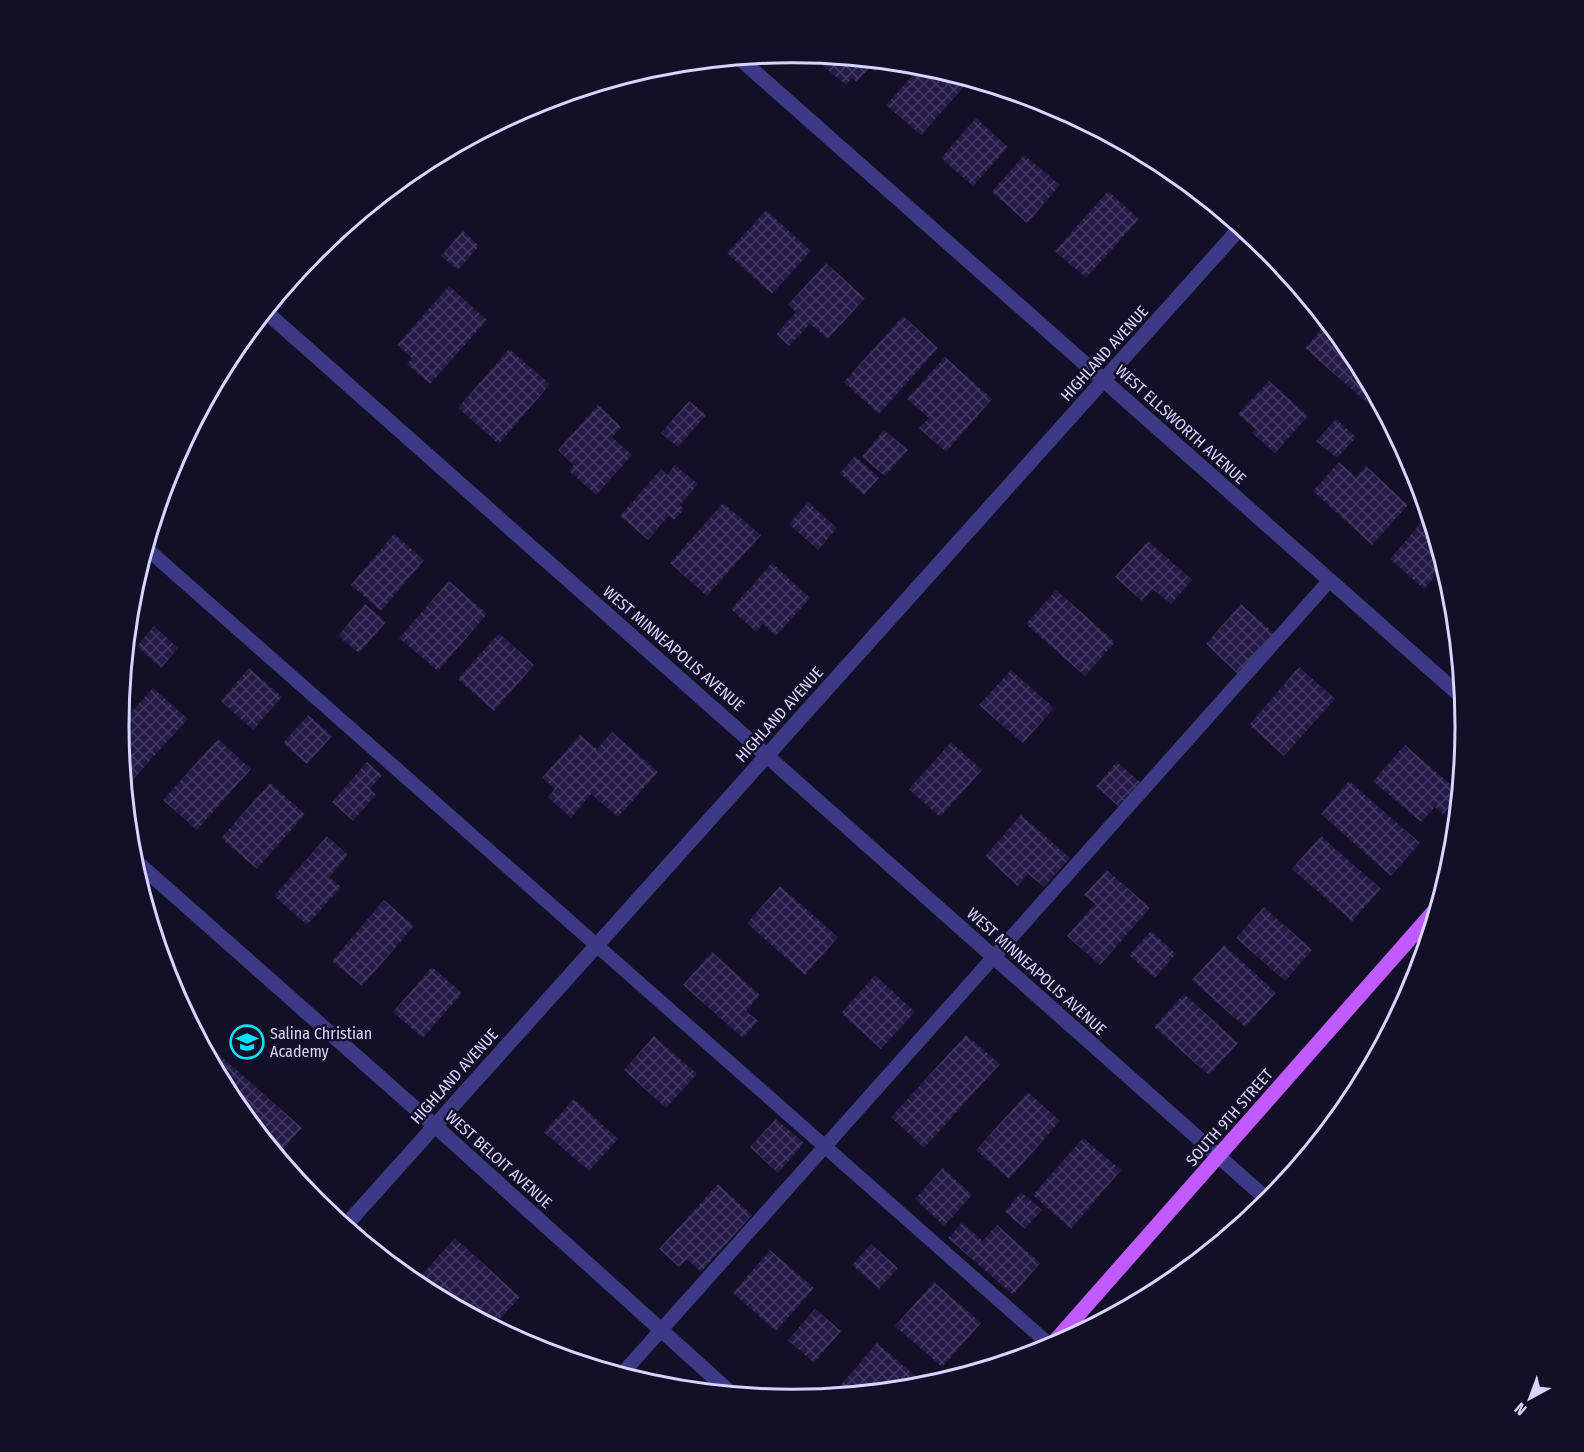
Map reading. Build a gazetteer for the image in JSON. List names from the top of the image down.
{
  "streets": {
    "main road": ["SOUTH 9TH STREET"],
    "street": [
      "HIGHLAND AVENUE",
      "WEST ELLSWORTH AVENUE",
      "WEST MINNEAPOLIS AVENUE",
      "WEST BELOIT AVENUE"
    ]
  },
  "crossings": [
    ["HIGHLAND AVENUE", "WEST ELLSWORTH AVENUE"],
    ["HIGHLAND AVENUE", "WEST MINNEAPOLIS AVENUE"],
    ["HIGHLAND AVENUE", "WEST BELOIT AVENUE"],
    ["WEST MINNEAPOLIS AVENUE", "SOUTH 9TH STREET"]
  ],
  "places": {
    "school or university": ["Salina Christian Academy"]
  },
  "north": "bottom left"
}
